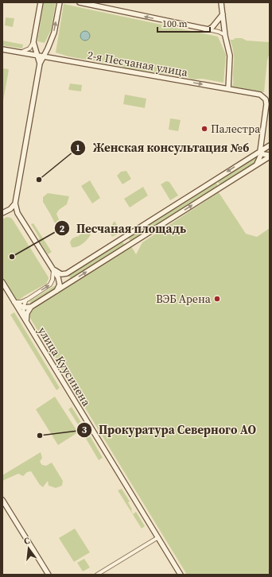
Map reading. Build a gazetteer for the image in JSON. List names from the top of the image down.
{
  "streets": {
    "street": ["2-я Песчаная улица", "улица Куусинена"]
  },
  "one_way": ["2-я Песчаная улица"],
  "places": [
    "Палестра",
    "Женская консультация №6",
    "Песчаная площадь",
    "ВЭБ Арена",
    "Прокуратура Северного АО"
  ],
  "scale_bar": "100 m",
  "north": "top"
}
